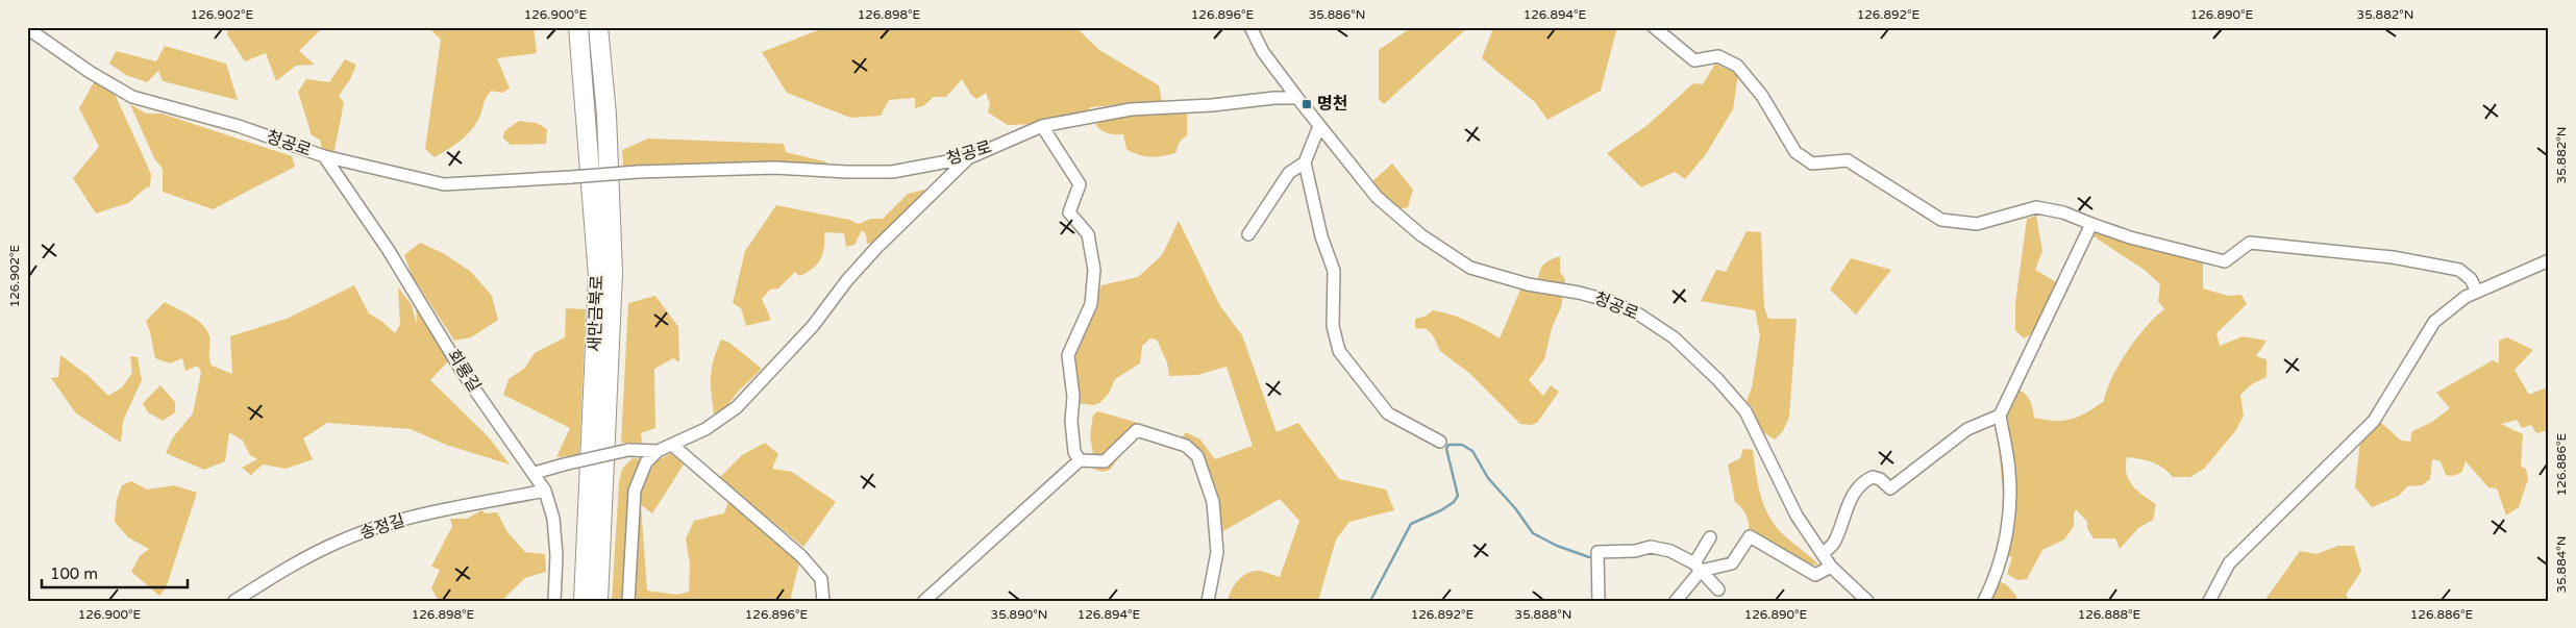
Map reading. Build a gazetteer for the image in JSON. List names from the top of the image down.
{
  "streets": {
    "highway": ["새만금북로"],
    "street": ["청공로", "회룡길", "송정길"]
  },
  "crossings": [
    ["청공로", "회룡길"],
    ["회룡길", "송정길"]
  ],
  "places": {
    "transit": ["명천"]
  },
  "scale_bar": "100 m",
  "coordinates": [
    "126.902°E",
    "126.900°E",
    "126.898°E",
    "126.896°E",
    "35.886°N",
    "126.894°E",
    "126.892°E",
    "126.890°E",
    "35.882°N",
    "126.886°E",
    "35.884°N",
    "35.890°N",
    "35.888°N",
    "126.888°E"
  ]
}
